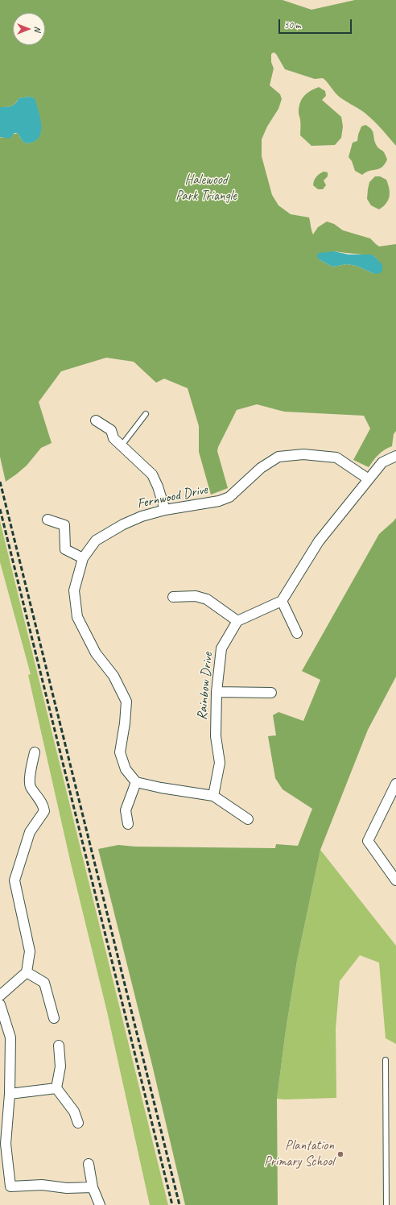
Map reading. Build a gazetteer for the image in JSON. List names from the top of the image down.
{
  "streets": {
    "street": ["Fernwood Drive", "Rainbow Drive"]
  },
  "parks": ["Halewood Park Triangle"],
  "places": ["Plantation Primary School"],
  "scale_bar": "50 m",
  "north": "right"
}
